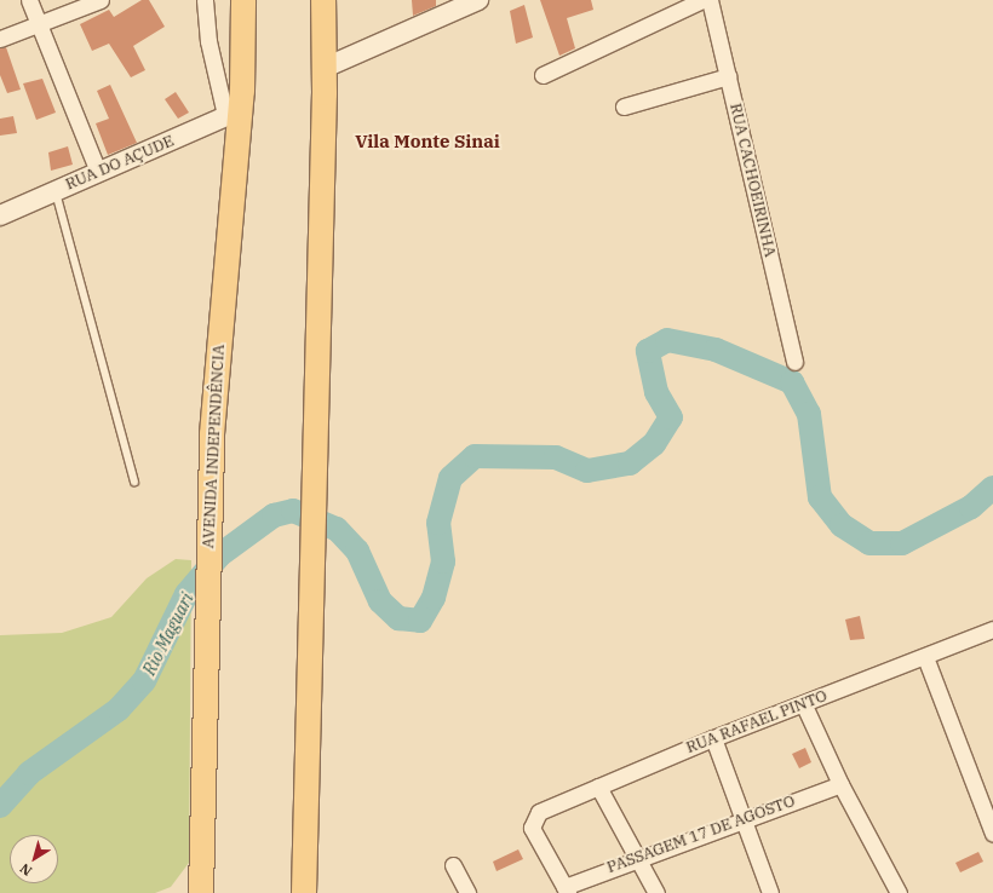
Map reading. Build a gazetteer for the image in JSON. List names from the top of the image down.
{
  "streets": {
    "main road": ["AVENIDA INDEPENDÊNCIA"],
    "street": [
      "RUA DO AÇUDE",
      "RUA CACHOEIRINHA",
      "RUA RAFAEL PINTO",
      "PASSAGEM 17 DE AGOSTO"
    ]
  },
  "crossings": [
    ["RUA DO AÇUDE", "AVENIDA INDEPENDÊNCIA"],
    ["RUA RAFAEL PINTO", "PASSAGEM 17 DE AGOSTO"]
  ],
  "districts": ["Vila Monte Sinai"],
  "water": ["Rio Maguari"],
  "north": "bottom left"
}
